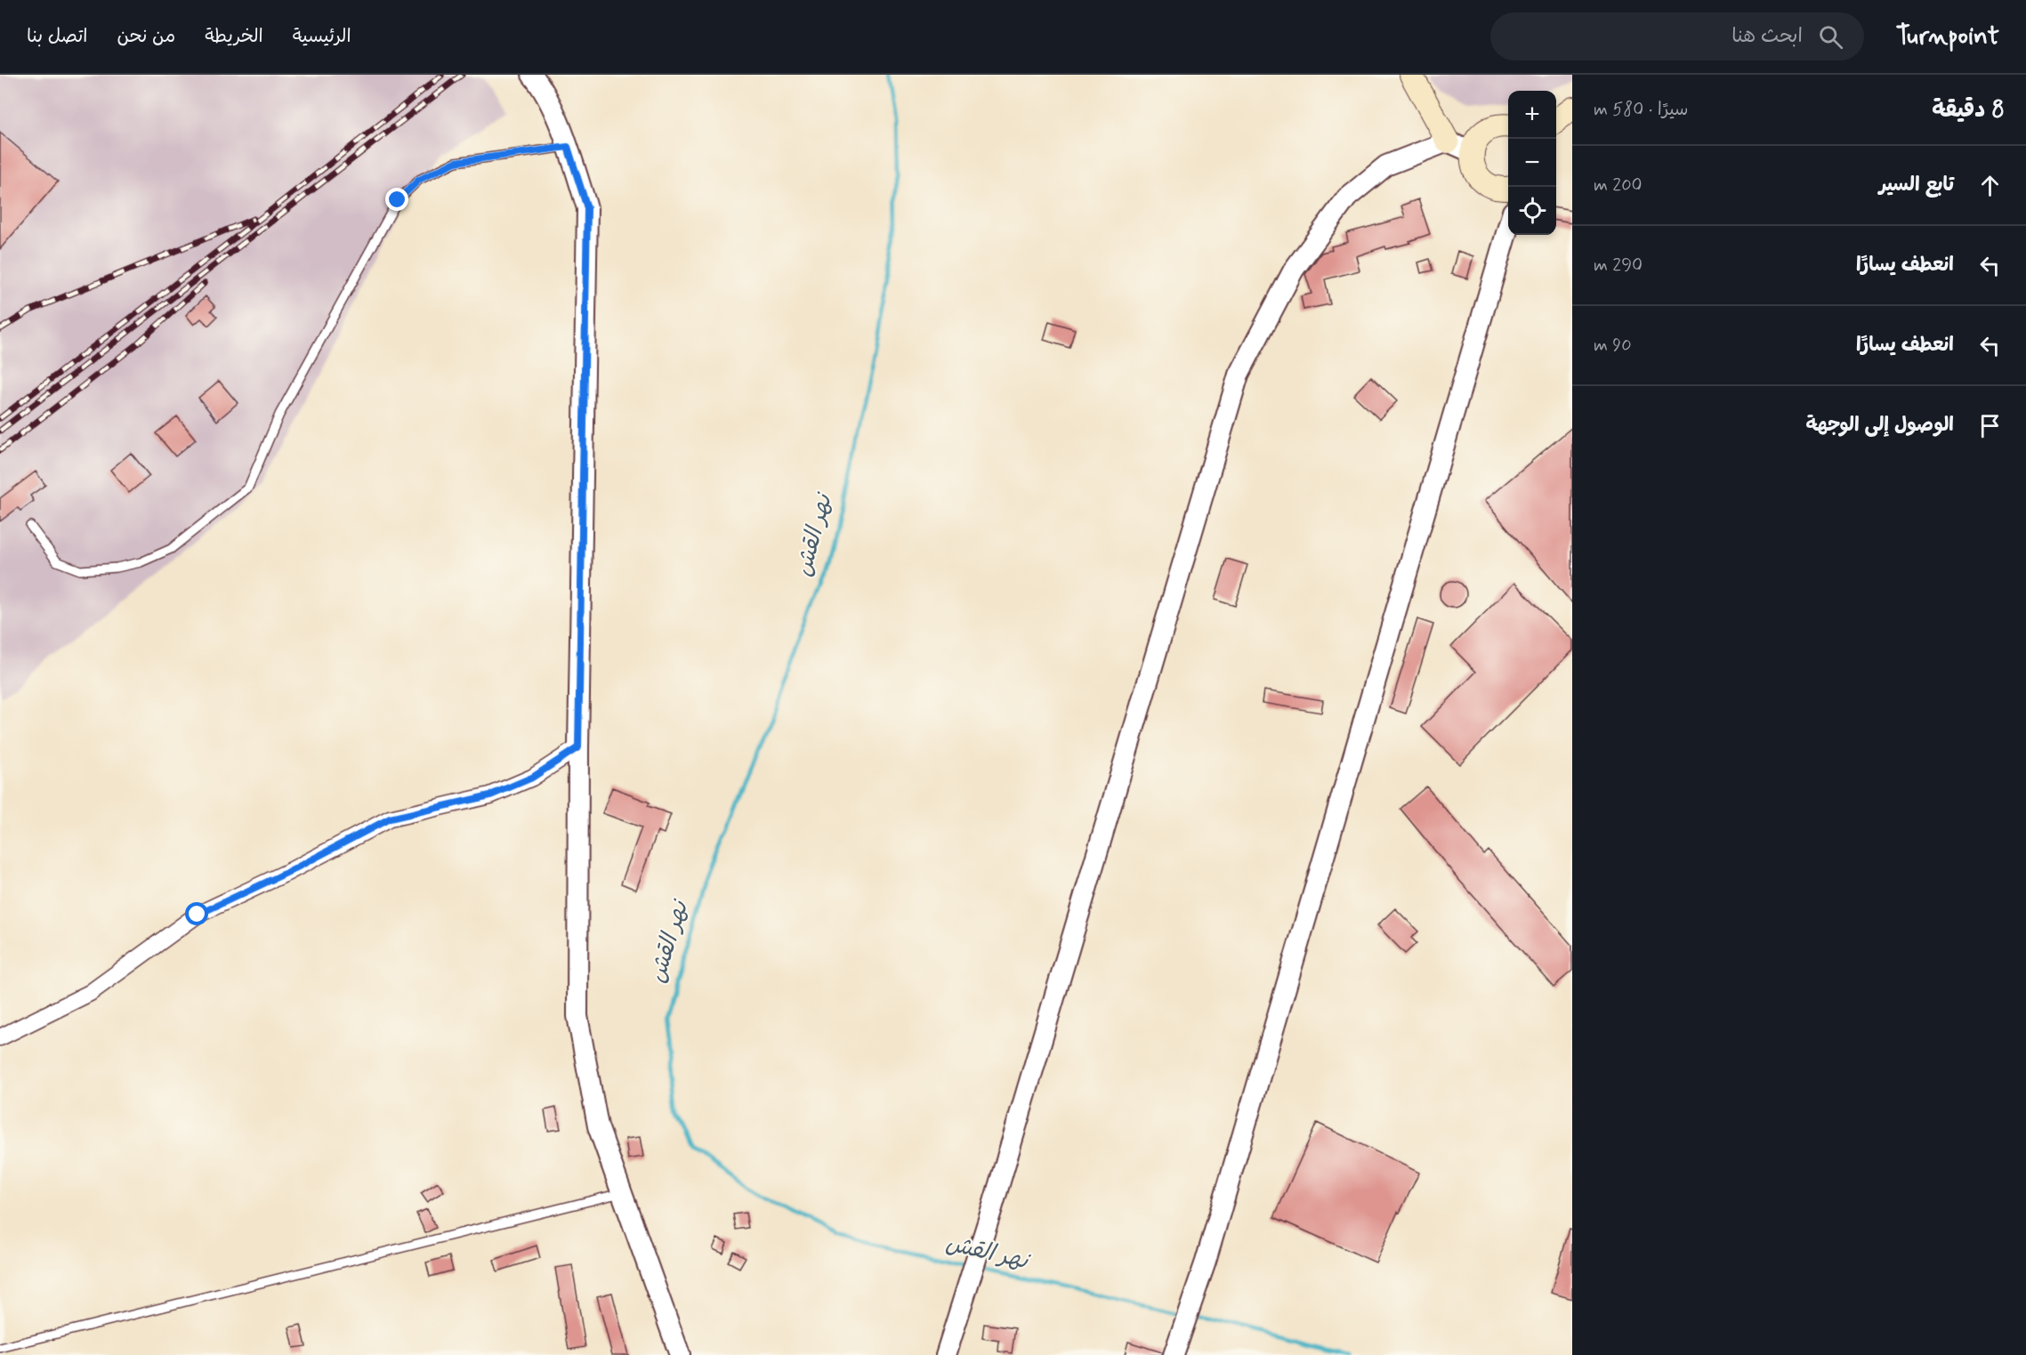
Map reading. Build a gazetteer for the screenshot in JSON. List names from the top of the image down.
{
  "water": ["نهر القش"],
  "page": {
    "header": "Turnpoint",
    "search": "ابحث هنا",
    "nav": [
      "الرئيسية",
      "الخريطة",
      "من نحن",
      "اتصل بنا"
    ],
    "heading": ["8 دقيقة", "سيرًا · 580 m"],
    "map_buttons": ["+", "−"],
    "list": [
      ["تابع السير", "200 m"],
      ["انعطف يسارًا", "290 m"],
      ["انعطف يسارًا", "90 m"],
      "الوصول إلى الوجهة"
    ]
  }
}
